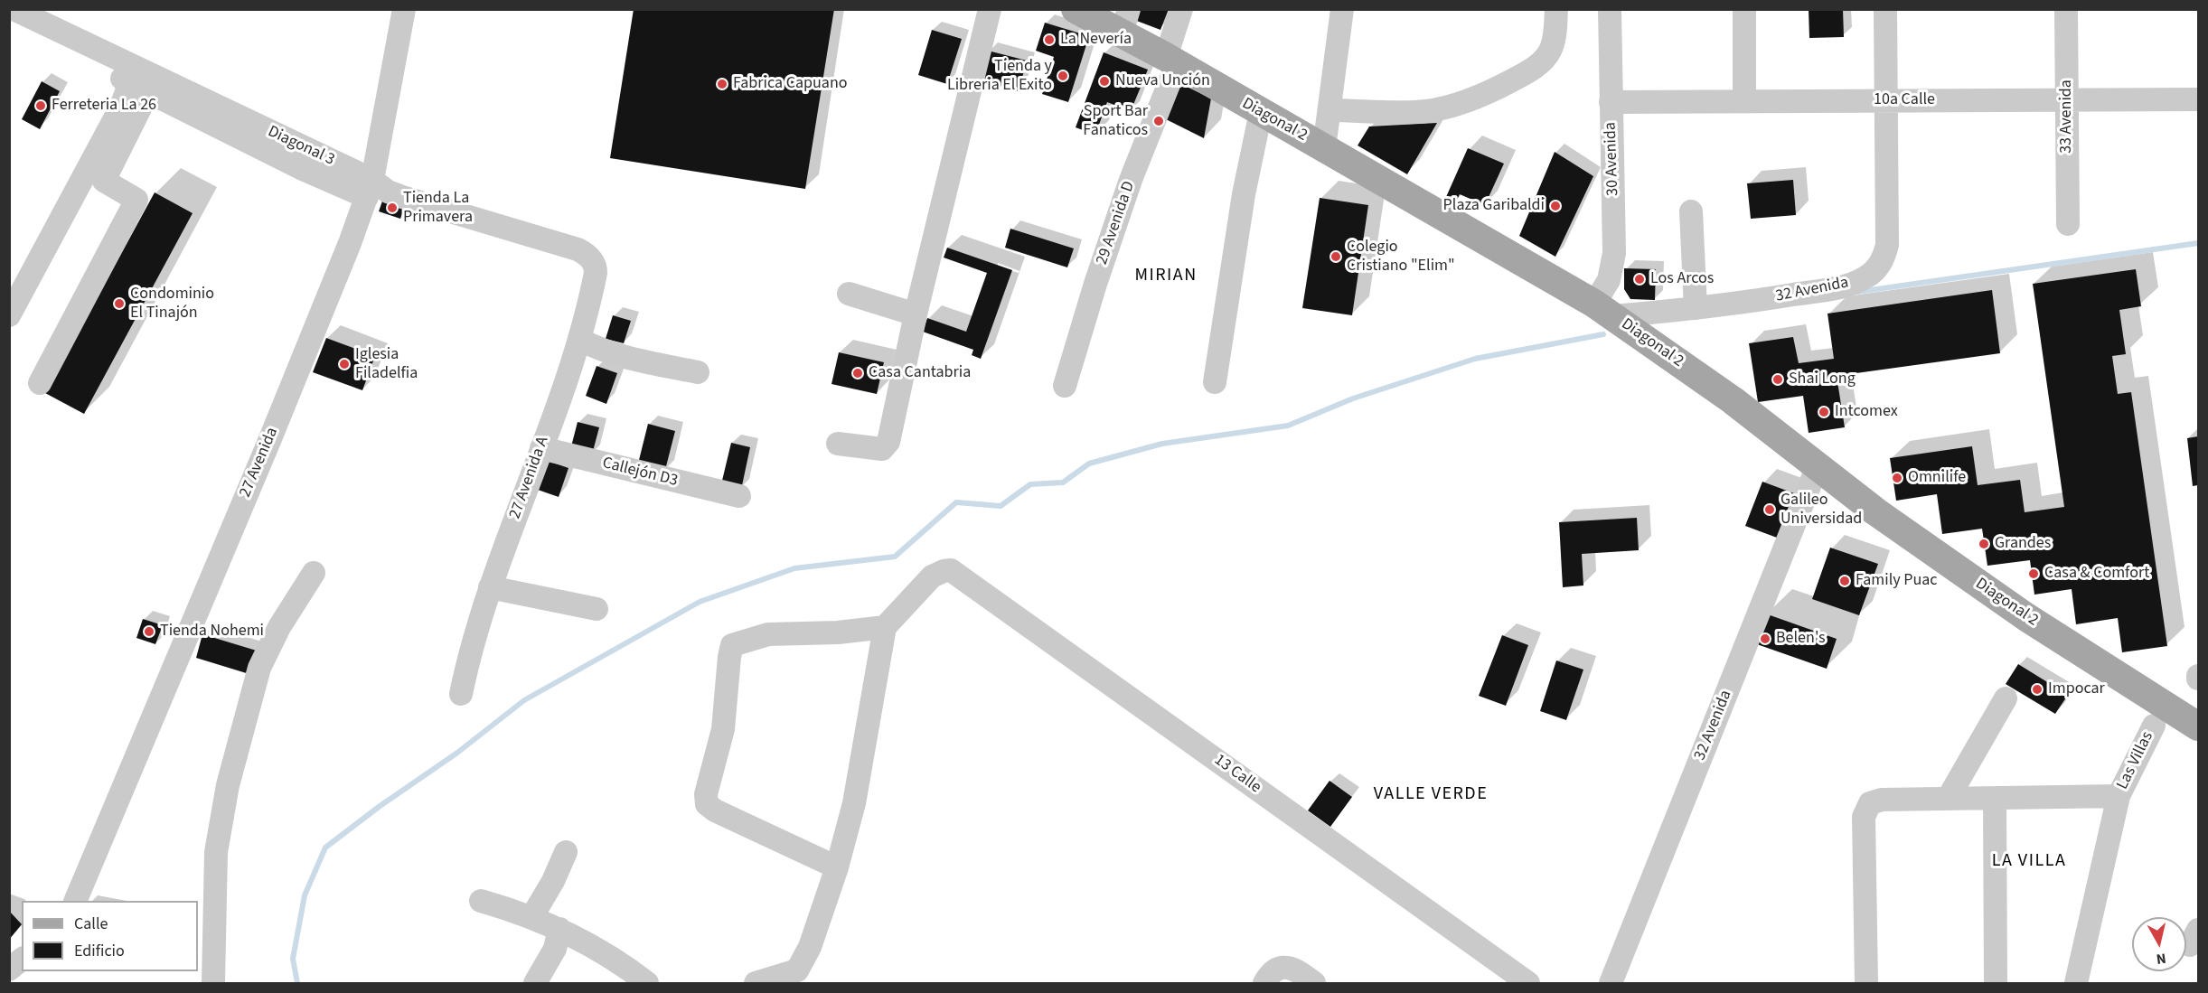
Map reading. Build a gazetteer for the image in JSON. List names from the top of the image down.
{
  "streets": {
    "main road": ["Diagonal 2"],
    "street": [
      "10a Calle",
      "33 Avenida",
      "Diagonal 3",
      "30 Avenida",
      "29 Avenida D",
      "32 Avenida",
      "27 Avenida",
      "Callejón D3",
      "27 Avenida A",
      "Las Villas",
      "13 Calle"
    ]
  },
  "crossings": [
    ["10a Calle", "33 Avenida"],
    ["10a Calle", "30 Avenida"],
    ["10a Calle", "32 Avenida"],
    ["Diagonal 2", "30 Avenida"],
    ["Diagonal 2", "29 Avenida D"],
    ["Diagonal 2", "32 Avenida"],
    ["Diagonal 3", "27 Avenida"],
    ["Diagonal 3", "27 Avenida A"],
    ["30 Avenida", "32 Avenida"],
    ["Callejón D3", "27 Avenida A"]
  ],
  "districts": ["MIRIAN", "VALLE VERDE", "LA VILLA"],
  "places": [
    "La Nevería",
    "Tienda y Libreria El Exito",
    "Nueva Unción",
    "Fabrica Capuano",
    "Ferreteria La 26",
    "Sport Bar Fanaticos",
    "Plaza Garibaldi",
    "Tienda La Primavera",
    "Colegio Cristiano \"Elim\"",
    "Los Arcos",
    "Condominio El Tinajón",
    "Iglesia Filadelfia",
    "Casa Cantabria",
    "Shai Long",
    "Intcomex",
    "Omnilife",
    "Galileo Universidad",
    "Grandes",
    "Casa & Comfort",
    "Family Puac",
    "Tienda Nohemi",
    "Belen's",
    "Impocar"
  ],
  "legend": ["Calle", "Edificio"],
  "north": "bottom"
}
